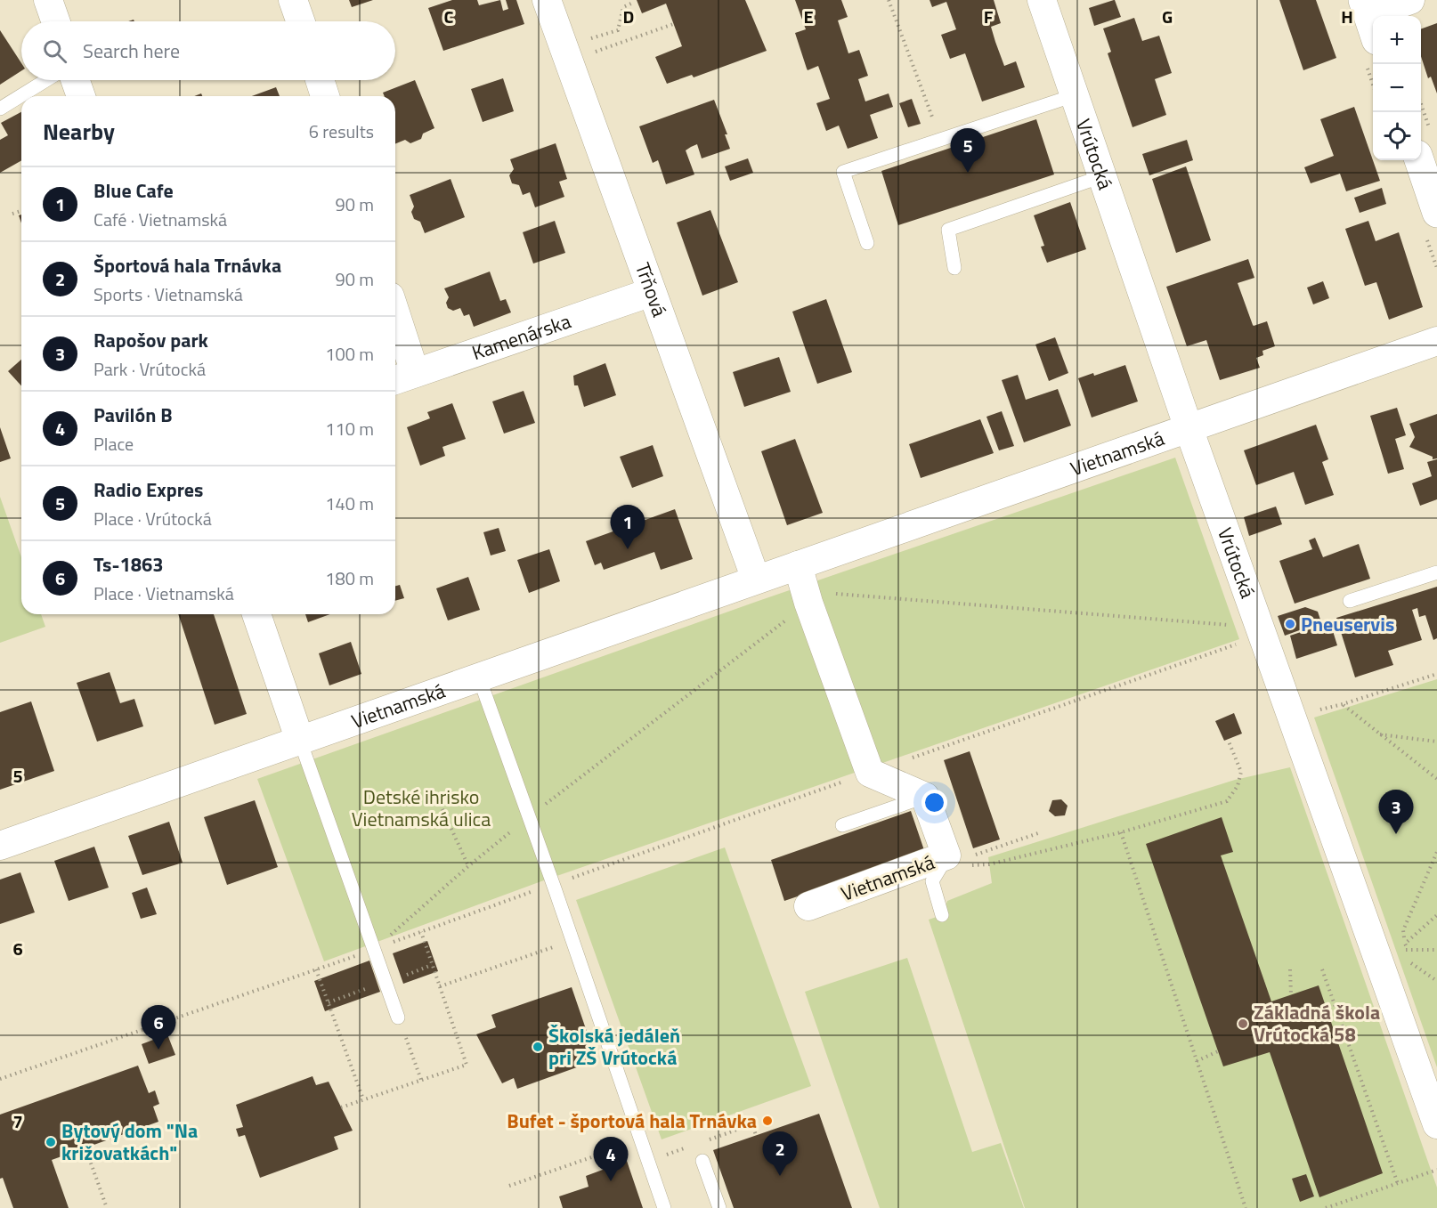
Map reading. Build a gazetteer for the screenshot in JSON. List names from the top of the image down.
{
  "streets": {
    "street": [
      "Vrútocká",
      "Tŕňová",
      "Kamenárska",
      "Vietnamská"
    ]
  },
  "crossings": [
    ["Vrútocká", "Vietnamská"],
    ["Tŕňová", "Kamenárska"],
    ["Tŕňová", "Vietnamská"]
  ],
  "parks": ["Detské ihrisko Vietnamská ulica"],
  "places": [
    "Pneuservis",
    "Základná škola Vrútocká 58",
    "Školská jedáleň pri ZŠ Vrútocká",
    "Bufet - športová hala Trnávka",
    "Bytový dom \"Na križovatkách\""
  ],
  "page": {
    "map_buttons": ["+", "−"],
    "search": "Search here",
    "heading": ["Nearby", "6 results"],
    "pins": [
      "5",
      "1",
      "3",
      "6",
      "2",
      "4"
    ],
    "list": [
      {
        "mark": "1",
        "name": "Blue Cafe",
        "note": "Café · Vietnamská",
        "value": "90 m"
      },
      {
        "mark": "2",
        "name": "Športová hala Trnávka",
        "note": "Sports · Vietnamská",
        "value": "90 m"
      },
      {
        "mark": "3",
        "name": "Rapošov park",
        "note": "Park · Vrútocká",
        "value": "100 m"
      },
      {
        "mark": "4",
        "name": "Pavilón B",
        "note": "Place",
        "value": "110 m"
      },
      {
        "mark": "5",
        "name": "Radio Expres",
        "note": "Place · Vrútocká",
        "value": "140 m"
      },
      {
        "mark": "6",
        "name": "Ts-1863",
        "note": "Place · Vietnamská",
        "value": "180 m"
      }
    ]
  },
  "grid": {
    "columns": [
      "C",
      "D",
      "E",
      "F",
      "G",
      "H"
    ],
    "rows": ["5", "6", "7"]
  }
}
